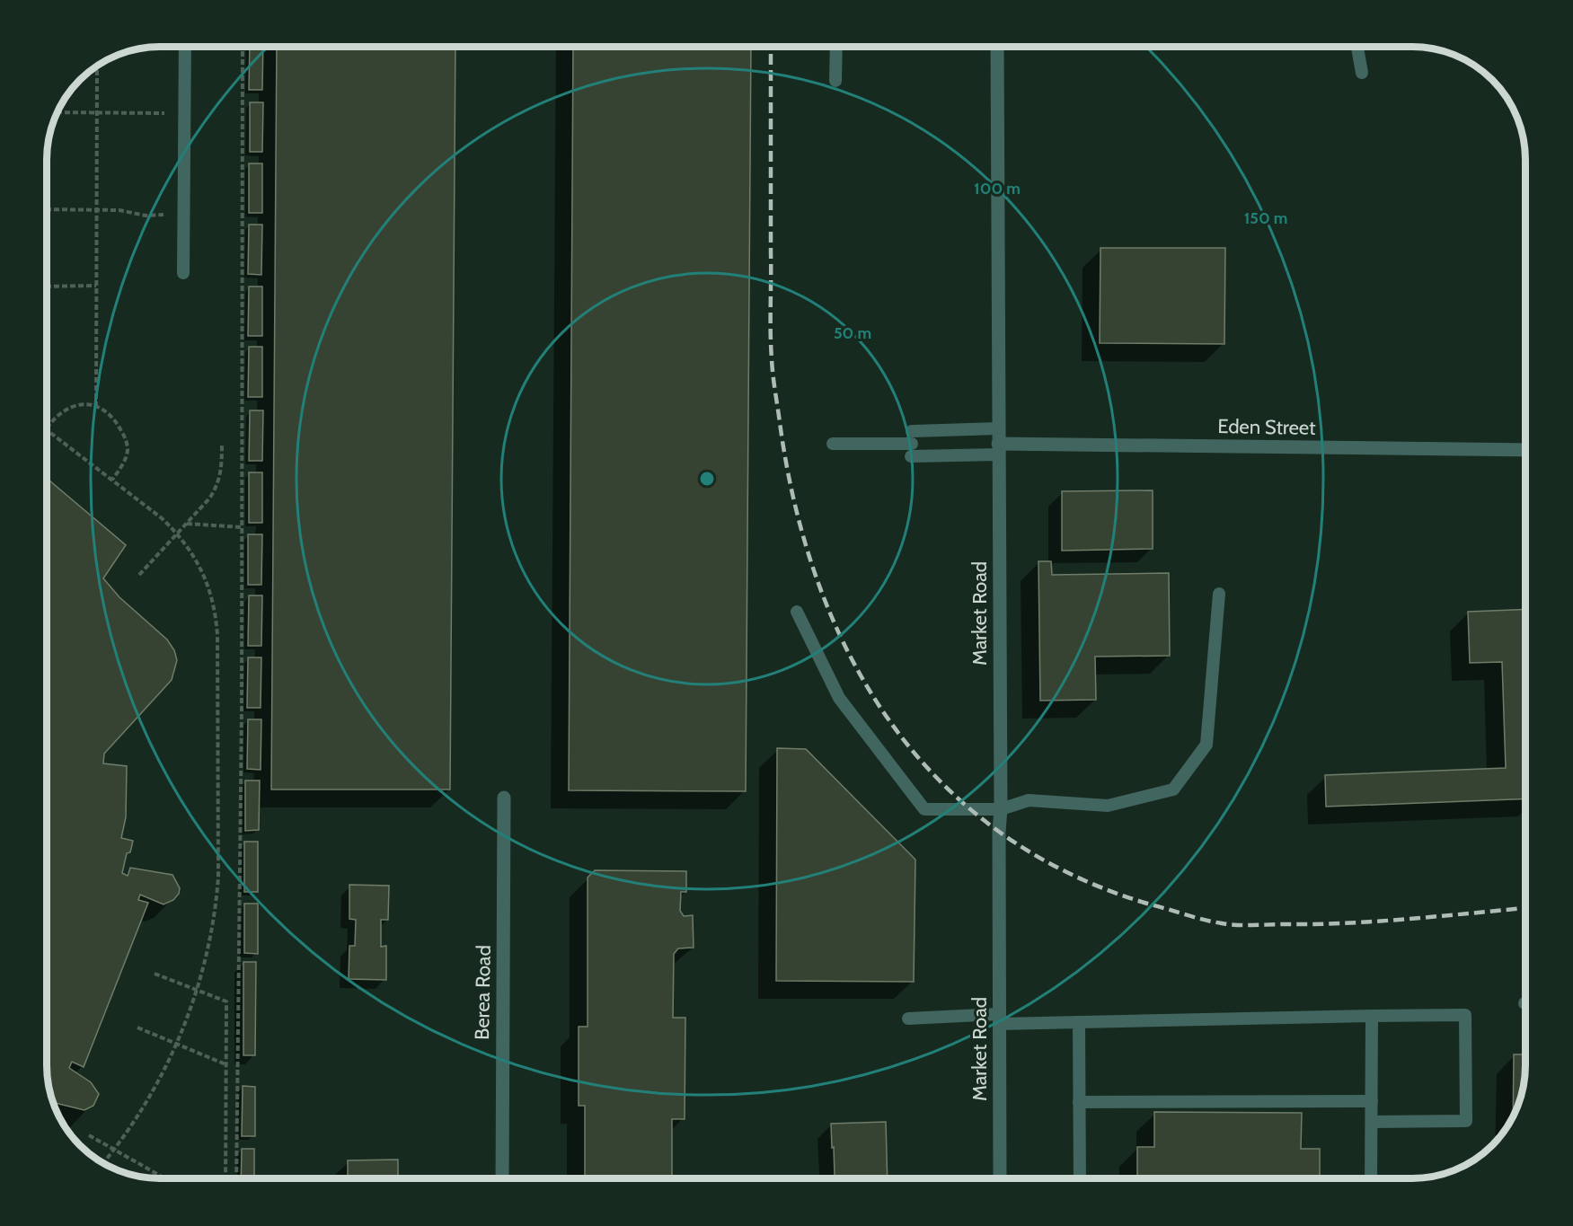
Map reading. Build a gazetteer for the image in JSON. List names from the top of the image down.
{
  "streets": {
    "street": ["Eden Street", "Market Road", "Berea Road"]
  },
  "crossings": [
    ["Eden Street", "Market Road"]
  ],
  "rings": ["100 m", "150 m", "50 m"]
}
